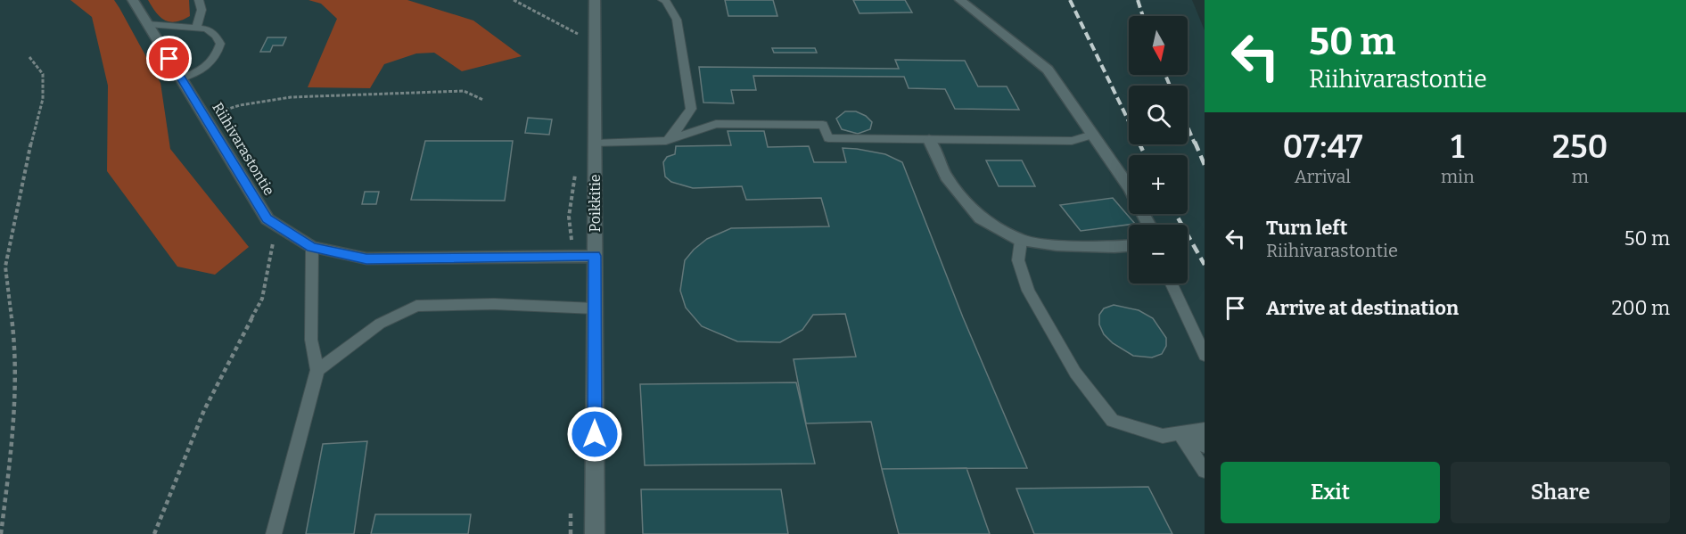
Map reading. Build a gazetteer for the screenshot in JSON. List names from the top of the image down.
{
  "streets": {
    "street": ["Riihivarastontie", "Poikkitie"]
  },
  "crossings": [
    ["Riihivarastontie", "Poikkitie"]
  ],
  "north": "bottom",
  "page": {
    "turn": ["50 m", "Riihivarastontie"],
    "map_buttons": ["+", "−"],
    "eta": [
      "07:47",
      "Arrival",
      "1",
      "min",
      "250",
      "m"
    ],
    "list": [
      {
        "name": "Turn left",
        "note": "Riihivarastontie",
        "value": "50 m"
      },
      {
        "name": "Arrive at destination",
        "value": "200 m"
      }
    ],
    "buttons": ["Exit", "Share"]
  }
}
